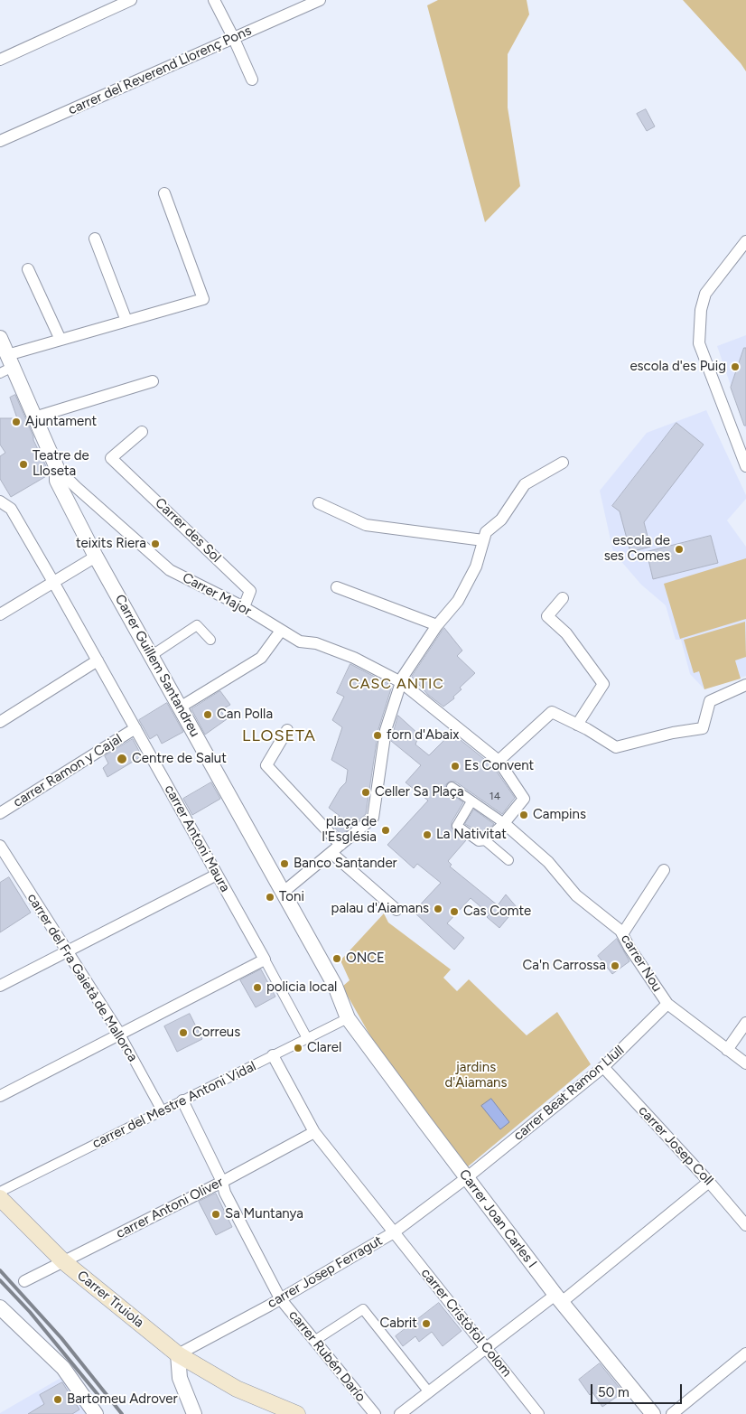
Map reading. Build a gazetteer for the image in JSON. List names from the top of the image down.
{
  "streets": {
    "main road": ["Carrer Truiola"],
    "street": [
      "carrer del Reverend Llorenç Pons",
      "Carrer des Sol",
      "Carrer Major",
      "Carrer Guillem Santandreu",
      "carrer Ramon y Cajal",
      "carrer Antoni Maura",
      "carrer Nou",
      "carrer del Fra Gaietà de Mallorca",
      "carrer Beat Ramon Llull",
      "carrer del Mestre Antoni Vidal",
      "carrer Josep Coll",
      "carrer Antoni Oliver",
      "Carrer Joan Carles I",
      "carrer Josep Ferragut",
      "carrer Cristòfol Colom",
      "carrer Rubén Darío"
    ]
  },
  "crossings": [
    ["Carrer des Sol", "Carrer Major"],
    ["Carrer Major", "Carrer Guillem Santandreu"],
    ["Carrer Major", "carrer Nou"],
    ["Carrer Guillem Santandreu", "carrer del Mestre Antoni Vidal"],
    ["Carrer Guillem Santandreu", "Carrer Joan Carles I"],
    ["carrer Ramon y Cajal", "carrer Antoni Maura"],
    ["carrer Antoni Maura", "carrer del Mestre Antoni Vidal"],
    ["carrer Nou", "carrer Beat Ramon Llull"],
    ["carrer del Fra Gaietà de Mallorca", "carrer del Mestre Antoni Vidal"],
    ["carrer Beat Ramon Llull", "carrer Josep Coll"],
    ["carrer Beat Ramon Llull", "Carrer Joan Carles I"],
    ["carrer Beat Ramon Llull", "carrer Josep Ferragut"],
    ["carrer del Mestre Antoni Vidal", "Carrer Joan Carles I"],
    ["carrer del Mestre Antoni Vidal", "carrer Cristòfol Colom"],
    ["carrer del Mestre Antoni Vidal", "carrer Rubén Darío"],
    ["carrer Antoni Oliver", "Carrer Truiola"],
    ["carrer Antoni Oliver", "carrer Cristòfol Colom"],
    ["carrer Antoni Oliver", "carrer Rubén Darío"],
    ["Carrer Joan Carles I", "carrer Josep Ferragut"],
    ["carrer Josep Ferragut", "Carrer Truiola"],
    ["carrer Josep Ferragut", "carrer Cristòfol Colom"],
    ["carrer Josep Ferragut", "carrer Rubén Darío"]
  ],
  "districts": ["CASC ANTIC", "LLOSETA"],
  "parks": ["jardins d'Aiamans"],
  "places": [
    "escola d'es Puig",
    "Ajuntament",
    "Teatre de Lloseta",
    "teixits Riera",
    "escola de ses Comes",
    "Can Polla",
    "forn d'Abaix",
    "Centre de Salut",
    "Es Convent",
    "Celler Sa Plaça",
    "Campins",
    "plaça de l'Església",
    "La Nativitat",
    "Banco Santander",
    "Toni",
    "palau d'Aiamans",
    "Cas Comte",
    "ONCE",
    "Ca'n Carrossa",
    "policia local",
    "Correus",
    "Clarel",
    "Sa Muntanya",
    "Cabrit",
    "Bartomeu Adrover"
  ],
  "house_numbers": ["14"],
  "scale_bar": "50 m"
}
